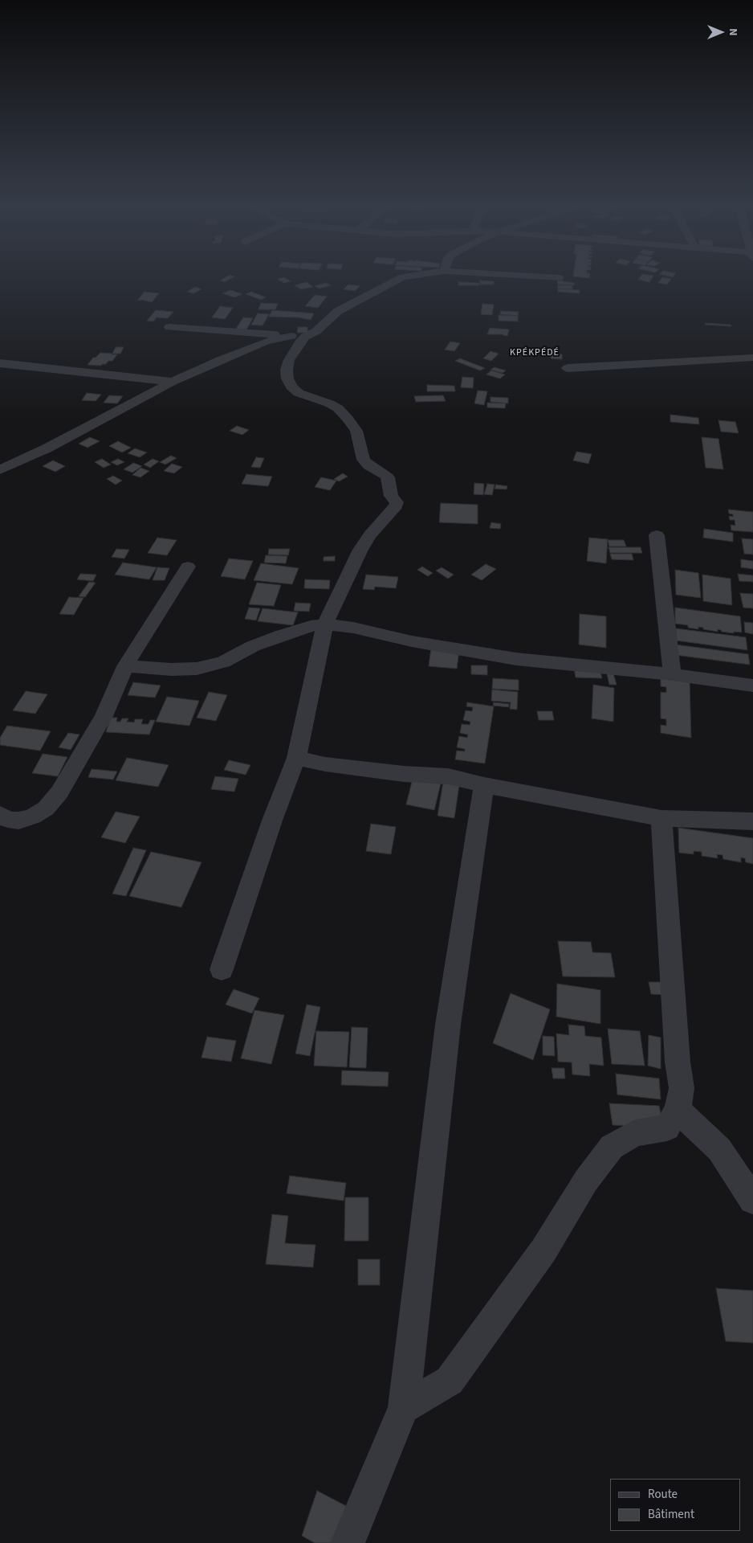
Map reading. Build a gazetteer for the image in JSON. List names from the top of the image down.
{
  "districts": ["KPÉKPÉDÉ"],
  "legend": ["Route", "Bâtiment"],
  "north": "right"
}
